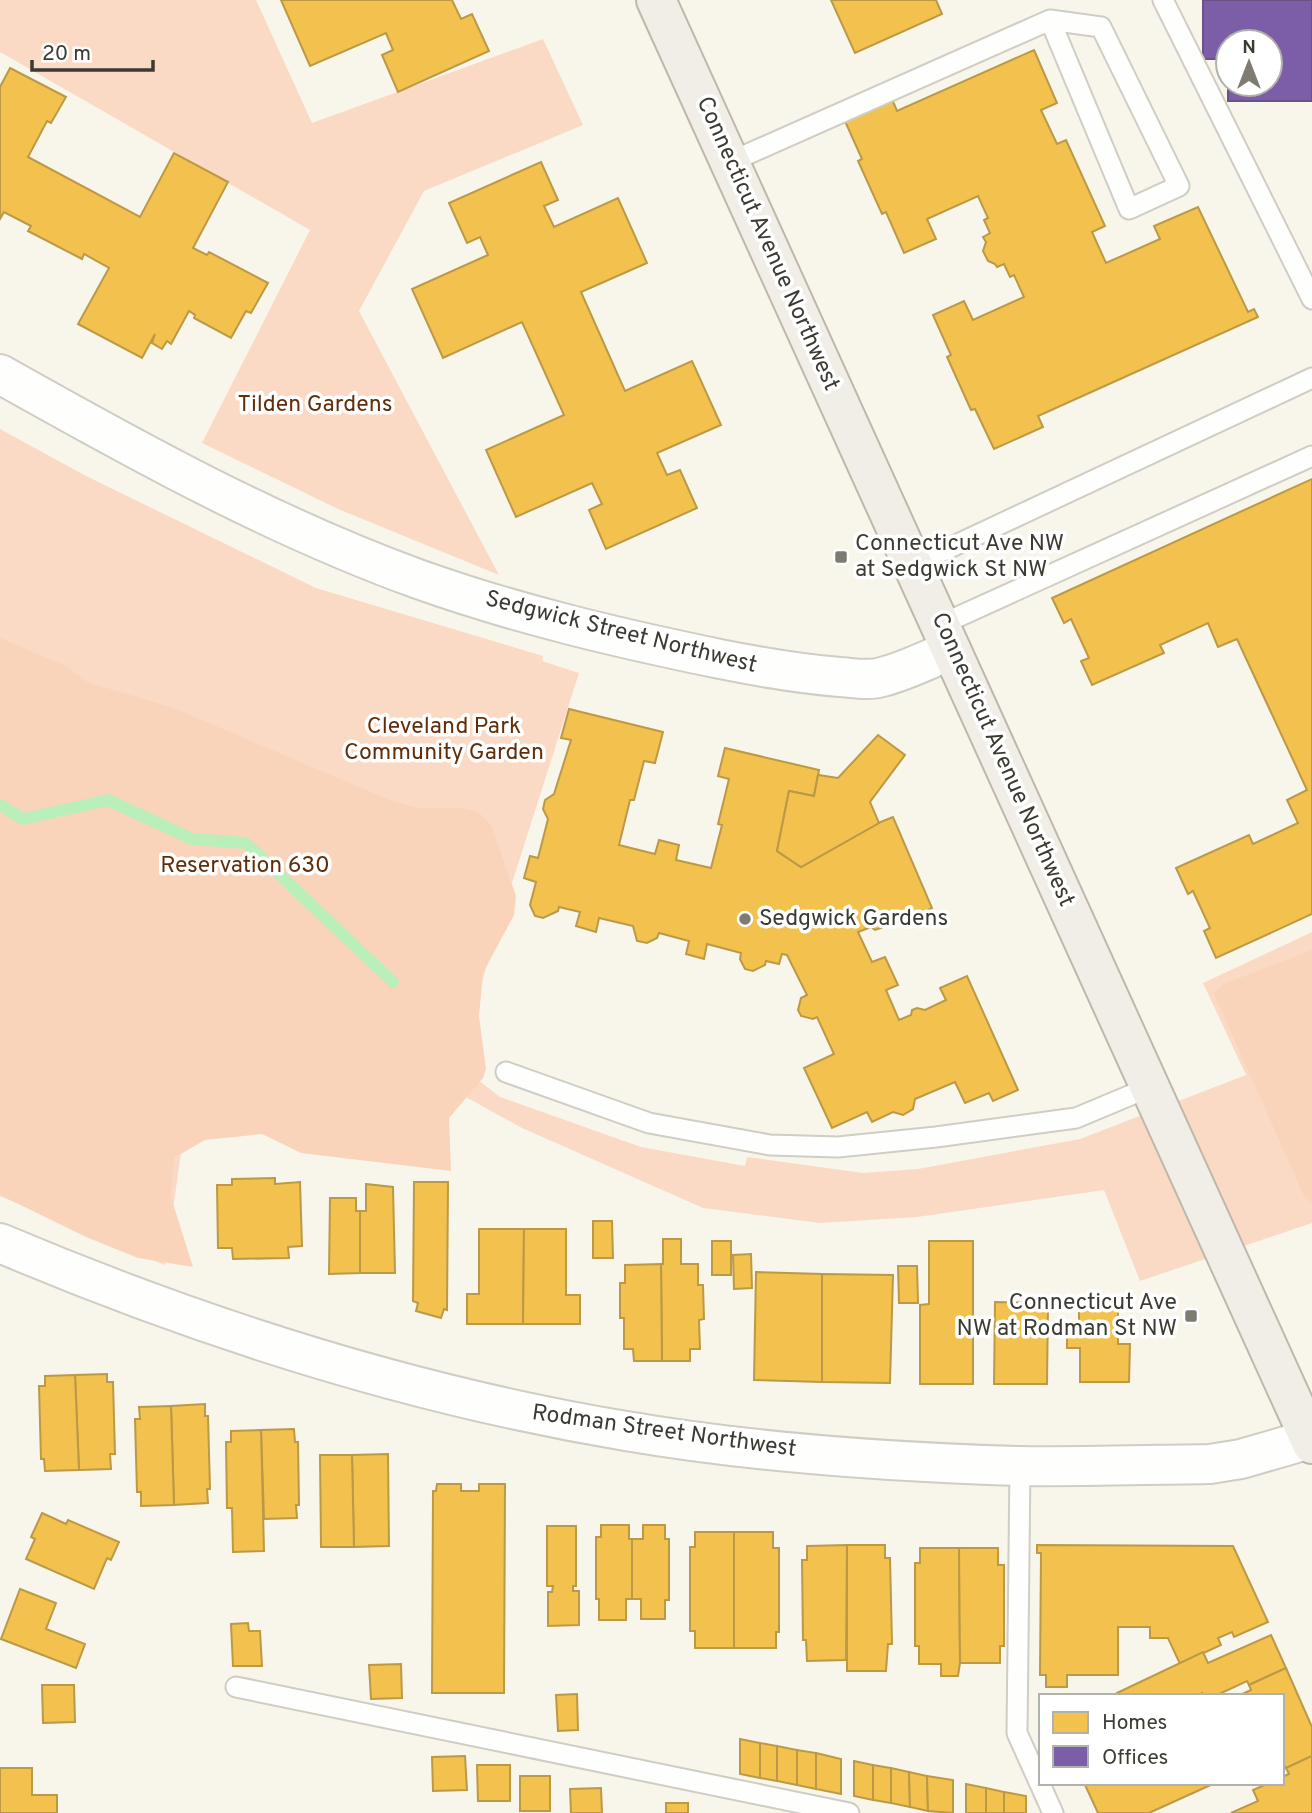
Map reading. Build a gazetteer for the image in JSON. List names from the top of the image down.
{
  "streets": {
    "main road": ["Connecticut Avenue Northwest"],
    "street": ["Sedgwick Street Northwest", "Rodman Street Northwest"]
  },
  "crossings": [
    ["Connecticut Avenue Northwest", "Sedgwick Street Northwest"],
    ["Connecticut Avenue Northwest", "Rodman Street Northwest"]
  ],
  "parks": ["Tilden Gardens", "Cleveland Park Community Garden", "Reservation 630"],
  "places": {
    "transit": ["Connecticut Ave NW at Sedgwick St NW", "Connecticut Ave NW at Rodman St NW"],
    "other": ["Sedgwick Gardens"]
  },
  "legend": ["Homes", "Offices"],
  "scale_bar": "20 m",
  "north": "top"
}
